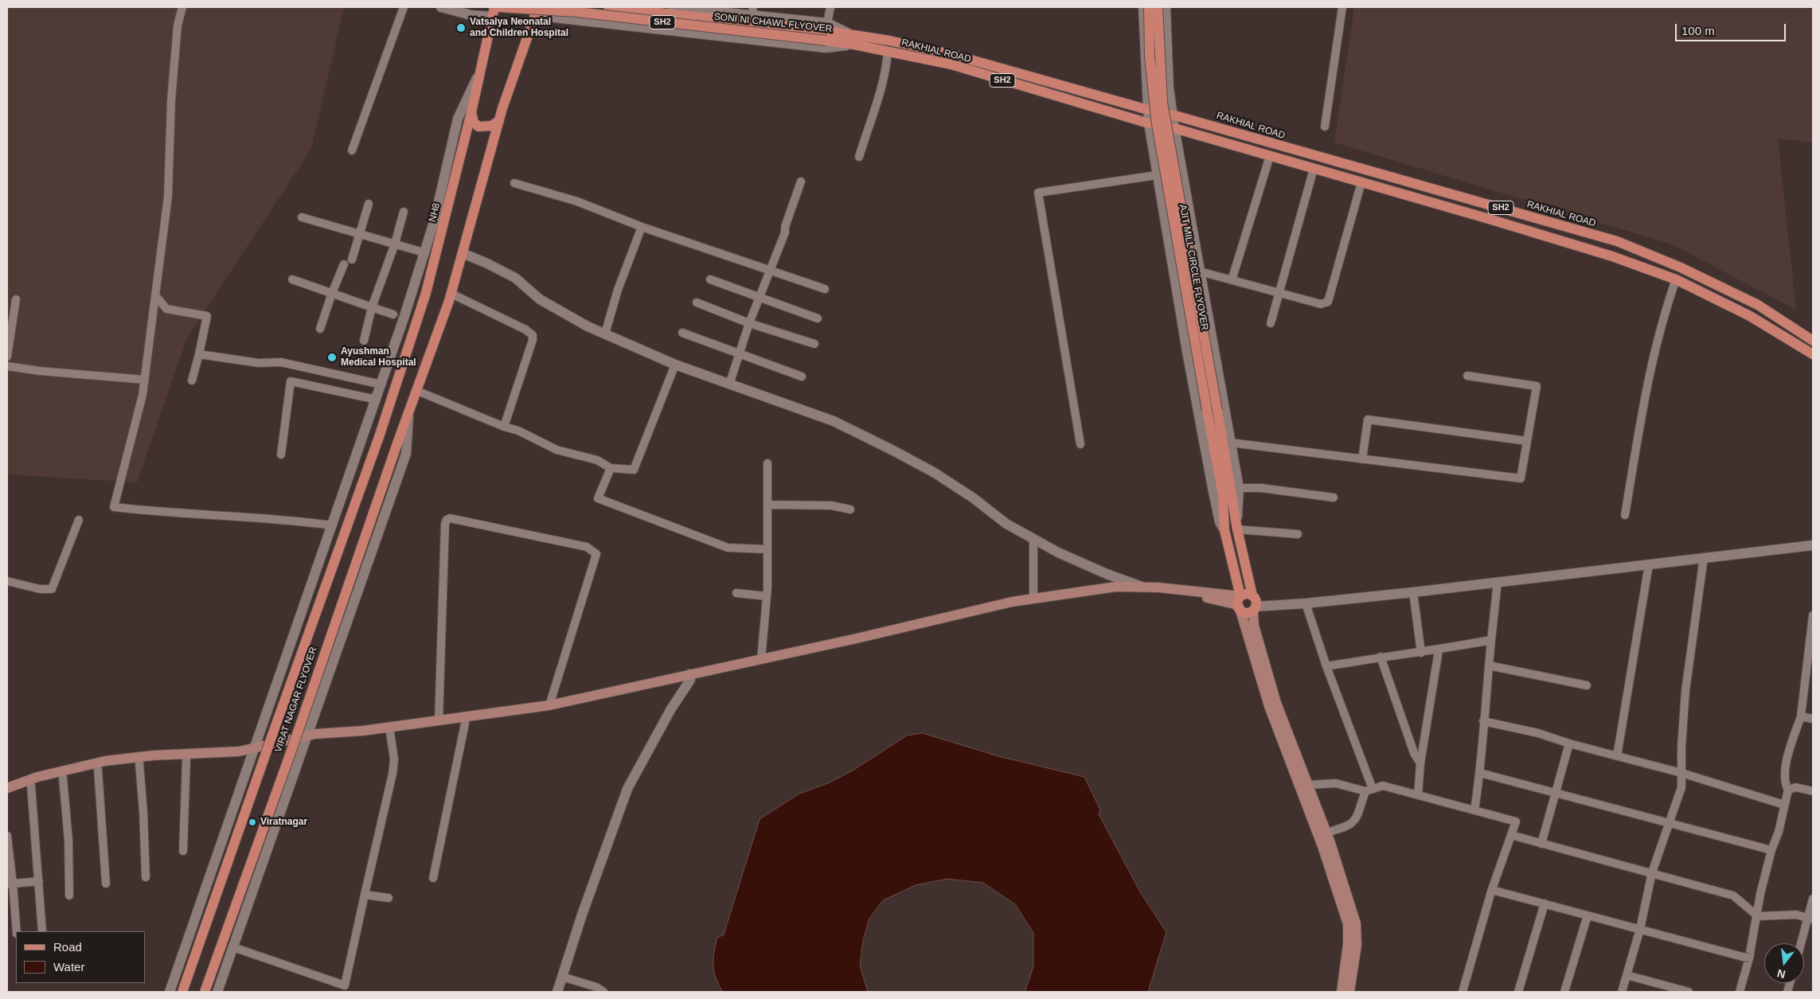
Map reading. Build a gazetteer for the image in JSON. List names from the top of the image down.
{
  "streets": {
    "main road": [
      "SH2",
      "SONI NI CHAWL FLYOVER",
      "RAKHIAL ROAD",
      "NH8",
      "AJIT MILL CIRCLE FLYOVER",
      "VIRAT NAGAR FLYOVER"
    ]
  },
  "crossings": [
    ["SONI NI CHAWL FLYOVER", "RAKHIAL ROAD"],
    ["NH8", "VIRAT NAGAR FLYOVER"]
  ],
  "places": ["Vatsalya Neonatal and Children Hospital", "Ayushman Medical Hospital", "Viratnagar"],
  "legend": ["Road", "Water"],
  "scale_bar": "100 m",
  "north": "bottom"
}
